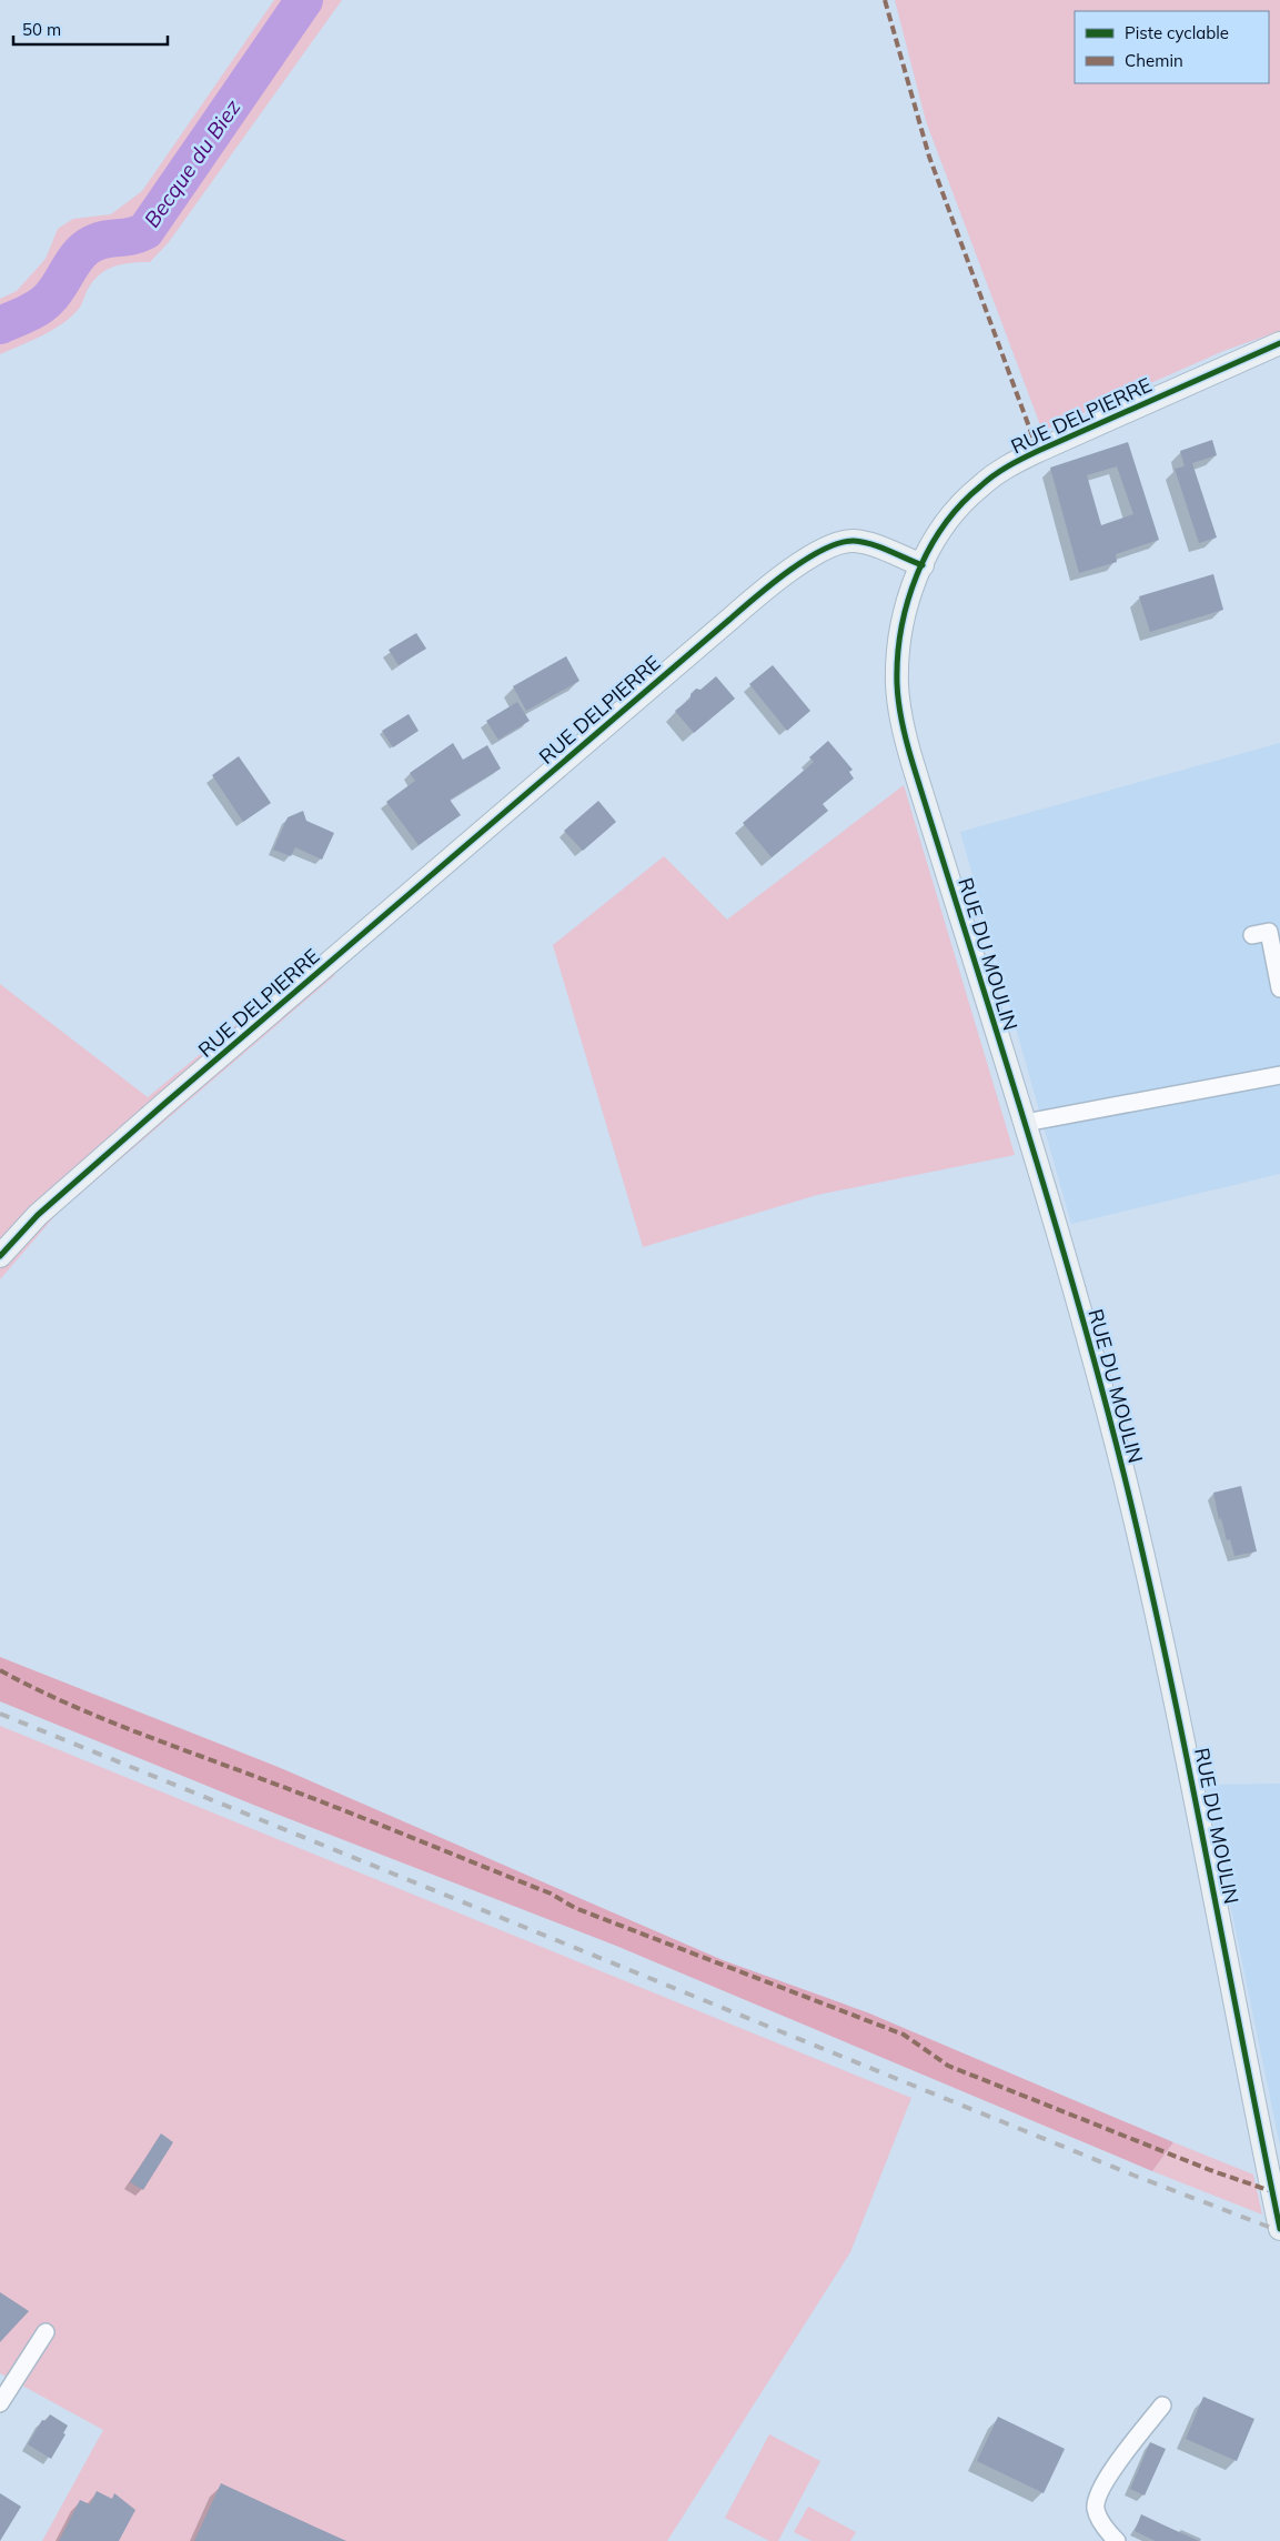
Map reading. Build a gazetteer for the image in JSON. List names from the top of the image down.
{
  "streets": {
    "street": ["RUE DELPIERRE", "RUE DU MOULIN"]
  },
  "crossings": [
    ["RUE DELPIERRE", "RUE DU MOULIN"]
  ],
  "water": ["Becque du Biez"],
  "legend": ["Piste cyclable", "Chemin"],
  "scale_bar": "50 m"
}
